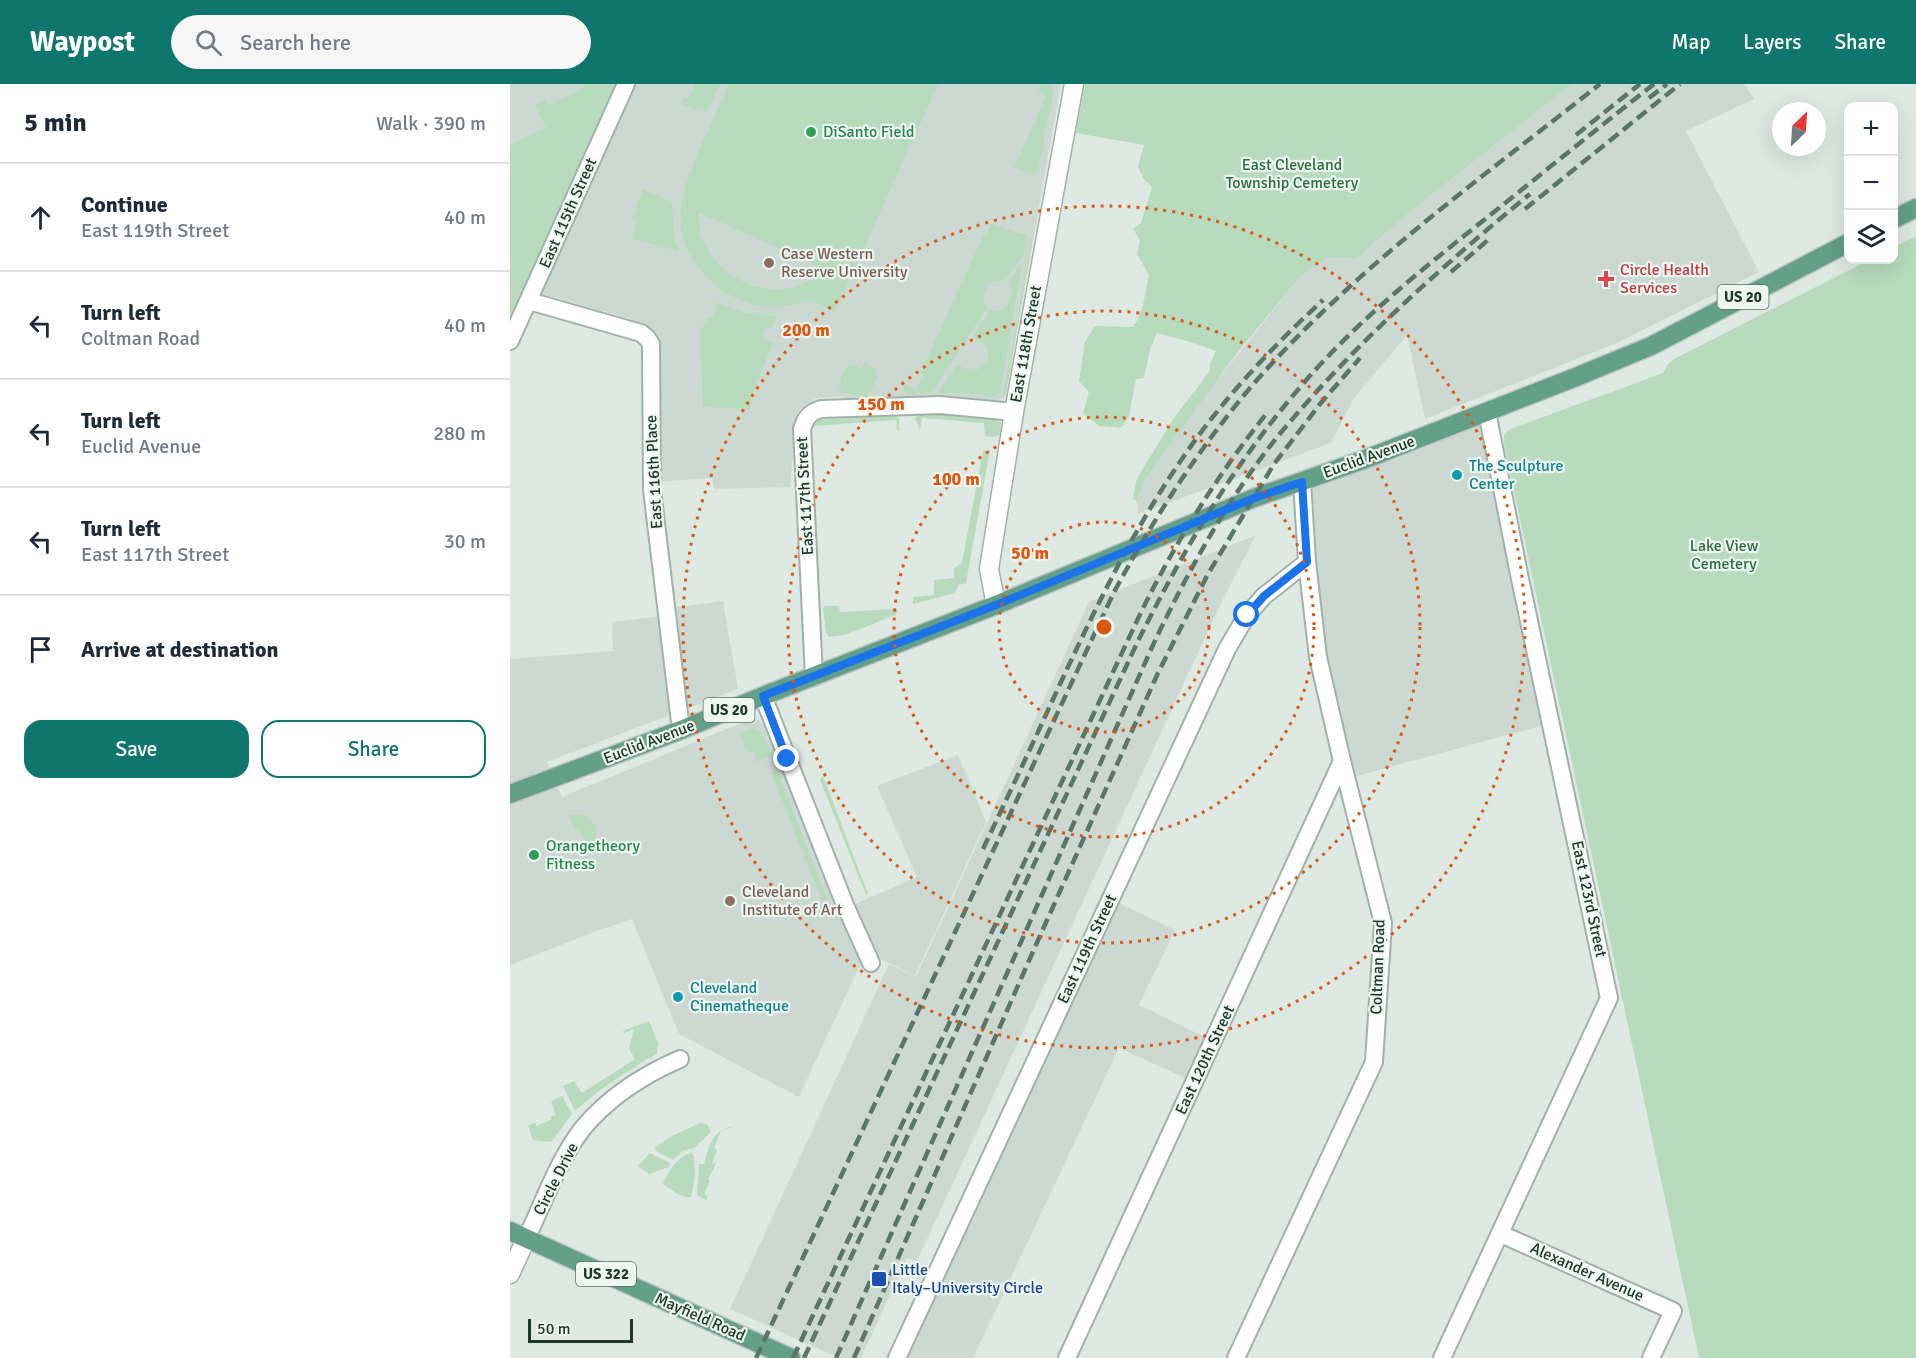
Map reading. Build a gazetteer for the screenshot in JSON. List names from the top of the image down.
{
  "streets": {
    "main road": [
      "US 20",
      "Euclid Avenue",
      "US 322",
      "Mayfield Road"
    ],
    "street": [
      "East 115th Street",
      "East 118th Street",
      "East 116th Place",
      "East 117th Street",
      "East 123rd Street",
      "East 119th Street",
      "Coltman Road",
      "East 120th Street",
      "Circle Drive",
      "Alexander Avenue"
    ]
  },
  "crossings": [
    ["East 115th Street", "East 116th Place"],
    ["East 118th Street", "Euclid Avenue"],
    ["East 118th Street", "East 117th Street"],
    ["Euclid Avenue", "East 116th Place"],
    ["Euclid Avenue", "East 117th Street"],
    ["Euclid Avenue", "East 123rd Street"],
    ["Euclid Avenue", "Coltman Road"],
    ["East 123rd Street", "Alexander Avenue"],
    ["East 119th Street", "Coltman Road"],
    ["Coltman Road", "East 120th Street"],
    ["Circle Drive", "Mayfield Road"]
  ],
  "parks": ["East Cleveland Township Cemetery", "Lake View Cemetery"],
  "places": {
    "other": [
      "DiSanto Field",
      "Case Western Reserve University",
      "The Sculpture Center",
      "Orangetheory Fitness",
      "Cleveland Institute of Art",
      "Cleveland Cinematheque"
    ],
    "health": ["Circle Health Services"],
    "transit": ["Little Italy–University Circle"]
  },
  "scale_bar": "50 m",
  "north": "top right",
  "page": {
    "header": "Waypost",
    "search": "Search here",
    "nav": ["Map", "Layers", "Share"],
    "heading": ["5 min", "Walk · 390 m"],
    "map_buttons": ["+", "−"],
    "list": [
      ["Continue", "East 119th Street", "40 m"],
      ["Turn left", "Coltman Road", "40 m"],
      ["Turn left", "Euclid Avenue", "280 m"],
      ["Turn left", "East 117th Street", "30 m"],
      "Arrive at destination"
    ],
    "buttons": ["Save", "Share"],
    "scale": "50 m"
  },
  "rings": [
    "200 m",
    "150 m",
    "100 m",
    "50 m"
  ]
}
